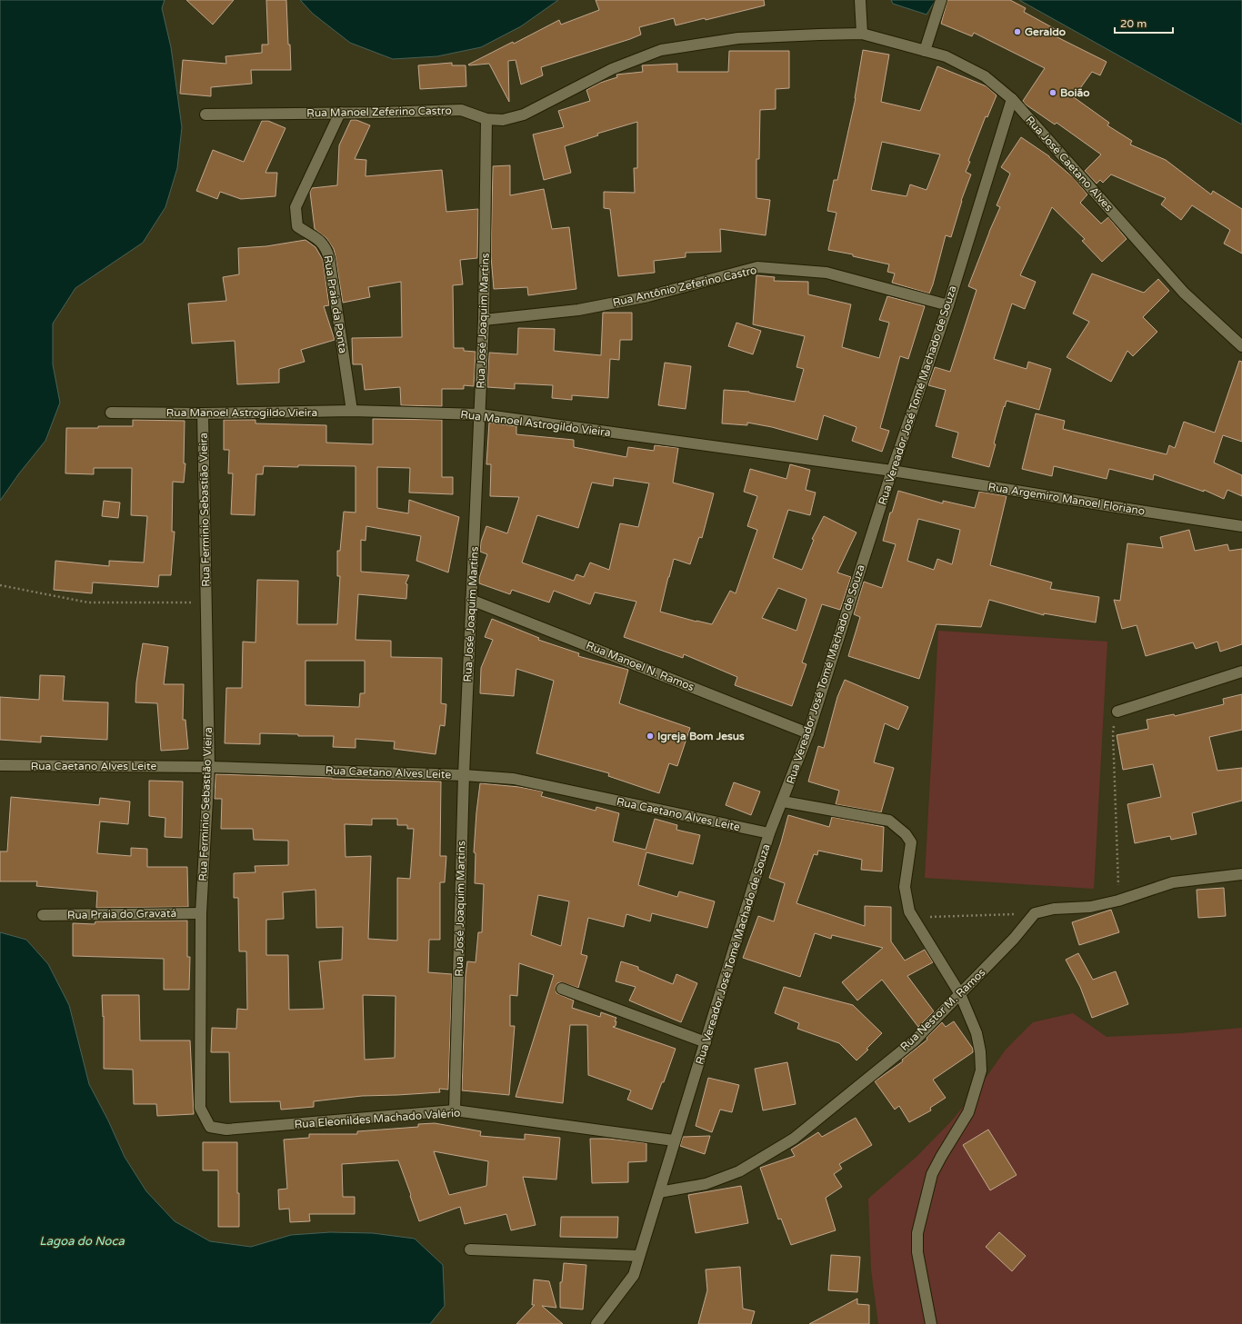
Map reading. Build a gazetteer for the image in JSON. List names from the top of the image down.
{
  "streets": {
    "street": [
      "Rua Manoel Zeferino Castro",
      "Rua José Caetano Alves",
      "Rua Antônio Zeferino Castro",
      "Rua Praia da Ponta",
      "Rua José Joaquim Martins",
      "Rua Vereador José Tomé Machado de Souza",
      "Rua Manoel Astrogildo Vieira",
      "Rua Argemiro Manoel Floriano",
      "Rua Ferminio Sebastião Vieira",
      "Rua Manoel N. Ramos",
      "Rua Caetano Alves Leite",
      "Rua Praia do Gravatá",
      "Rua Nestor M. Ramos",
      "Rua Eleonildes Machado Valério"
    ]
  },
  "crossings": [
    ["Rua Manoel Zeferino Castro", "Rua José Caetano Alves"],
    ["Rua Manoel Zeferino Castro", "Rua Praia da Ponta"],
    ["Rua Manoel Zeferino Castro", "Rua José Joaquim Martins"],
    ["Rua José Caetano Alves", "Rua Vereador José Tomé Machado de Souza"],
    ["Rua Antônio Zeferino Castro", "Rua José Joaquim Martins"],
    ["Rua Antônio Zeferino Castro", "Rua Vereador José Tomé Machado de Souza"],
    ["Rua Praia da Ponta", "Rua Manoel Astrogildo Vieira"],
    ["Rua José Joaquim Martins", "Rua Manoel Astrogildo Vieira"],
    ["Rua José Joaquim Martins", "Rua Manoel N. Ramos"],
    ["Rua José Joaquim Martins", "Rua Caetano Alves Leite"],
    ["Rua José Joaquim Martins", "Rua Eleonildes Machado Valério"],
    ["Rua Vereador José Tomé Machado de Souza", "Rua Manoel Astrogildo Vieira"],
    ["Rua Vereador José Tomé Machado de Souza", "Rua Argemiro Manoel Floriano"],
    ["Rua Vereador José Tomé Machado de Souza", "Rua Manoel N. Ramos"],
    ["Rua Vereador José Tomé Machado de Souza", "Rua Caetano Alves Leite"],
    ["Rua Vereador José Tomé Machado de Souza", "Rua Nestor M. Ramos"],
    ["Rua Vereador José Tomé Machado de Souza", "Rua Eleonildes Machado Valério"],
    ["Rua Manoel Astrogildo Vieira", "Rua Argemiro Manoel Floriano"],
    ["Rua Manoel Astrogildo Vieira", "Rua Ferminio Sebastião Vieira"],
    ["Rua Ferminio Sebastião Vieira", "Rua Caetano Alves Leite"],
    ["Rua Ferminio Sebastião Vieira", "Rua Praia do Gravatá"],
    ["Rua Ferminio Sebastião Vieira", "Rua Eleonildes Machado Valério"]
  ],
  "water": ["Lagoa do Noca"],
  "places": ["Geraldo", "Boião", "Igreja Bom Jesus"],
  "scale_bar": "20 m"
}
